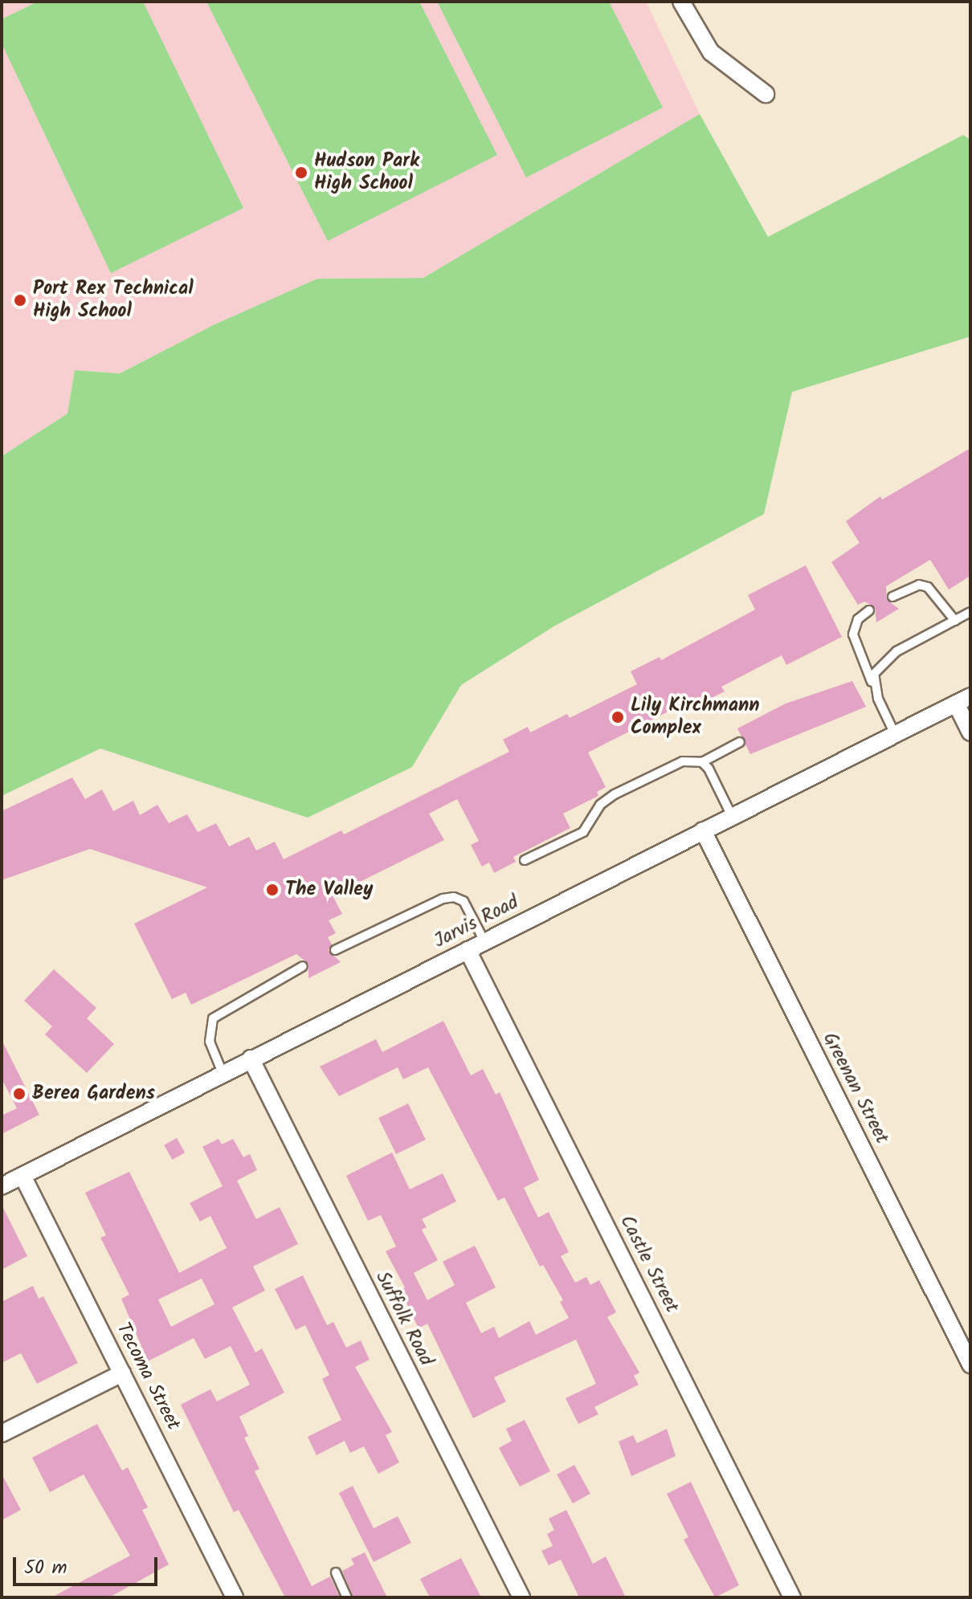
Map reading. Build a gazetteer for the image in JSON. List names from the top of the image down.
{
  "streets": {
    "street": [
      "Jarvis Road",
      "Greenan Street",
      "Castle Street",
      "Suffolk Road",
      "Tecoma Street"
    ]
  },
  "crossings": [
    ["Jarvis Road", "Greenan Street"],
    ["Jarvis Road", "Castle Street"],
    ["Jarvis Road", "Suffolk Road"],
    ["Jarvis Road", "Tecoma Street"]
  ],
  "places": [
    "Hudson Park High School",
    "Port Rex Technical High School",
    "Lily Kirchmann Complex",
    "The Valley",
    "Berea Gardens"
  ],
  "scale_bar": "50 m"
}
